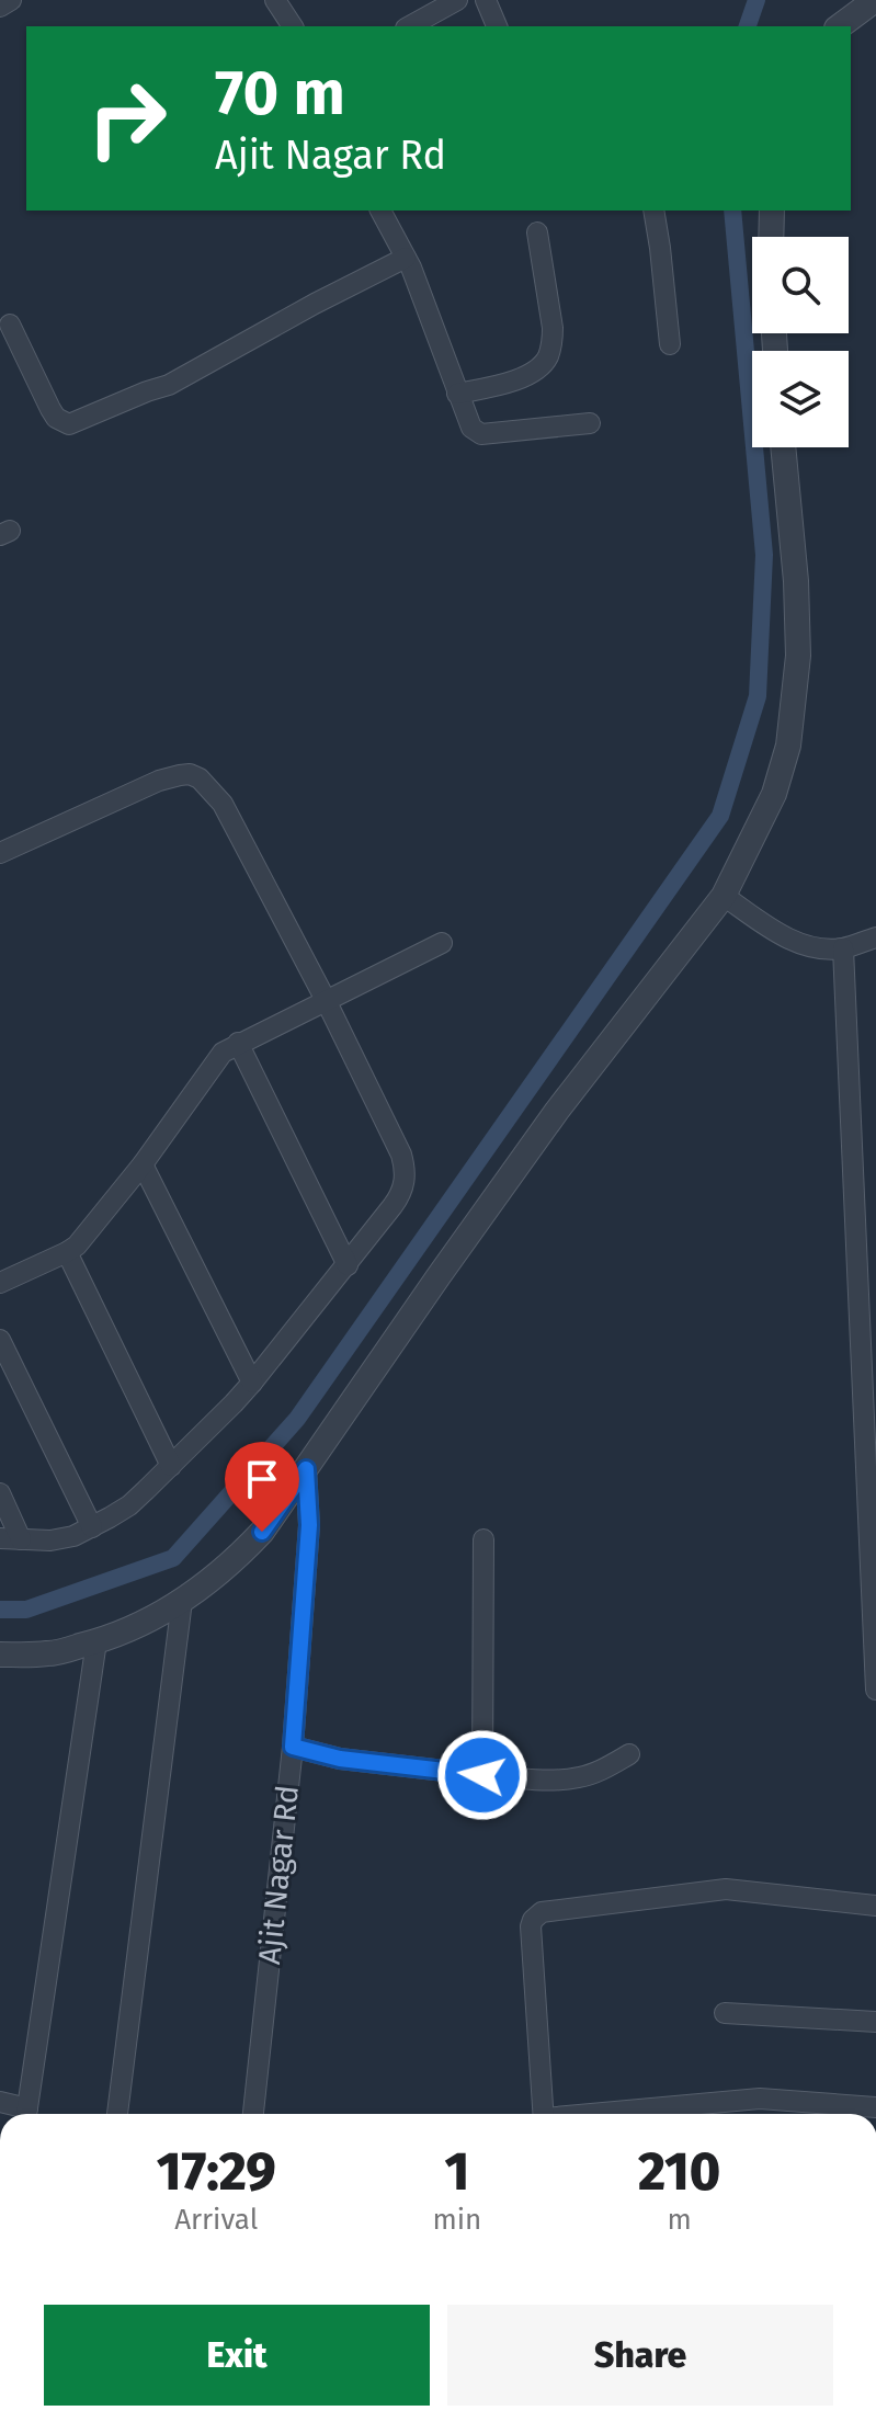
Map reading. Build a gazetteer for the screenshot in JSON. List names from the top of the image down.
{
  "streets": {
    "street": ["Ajit Nagar Rd"]
  },
  "page": {
    "turn": ["70 m", "Ajit Nagar Rd"],
    "eta": [
      "17:29",
      "Arrival",
      "1",
      "min",
      "210",
      "m"
    ],
    "buttons": ["Exit", "Share"]
  }
}
